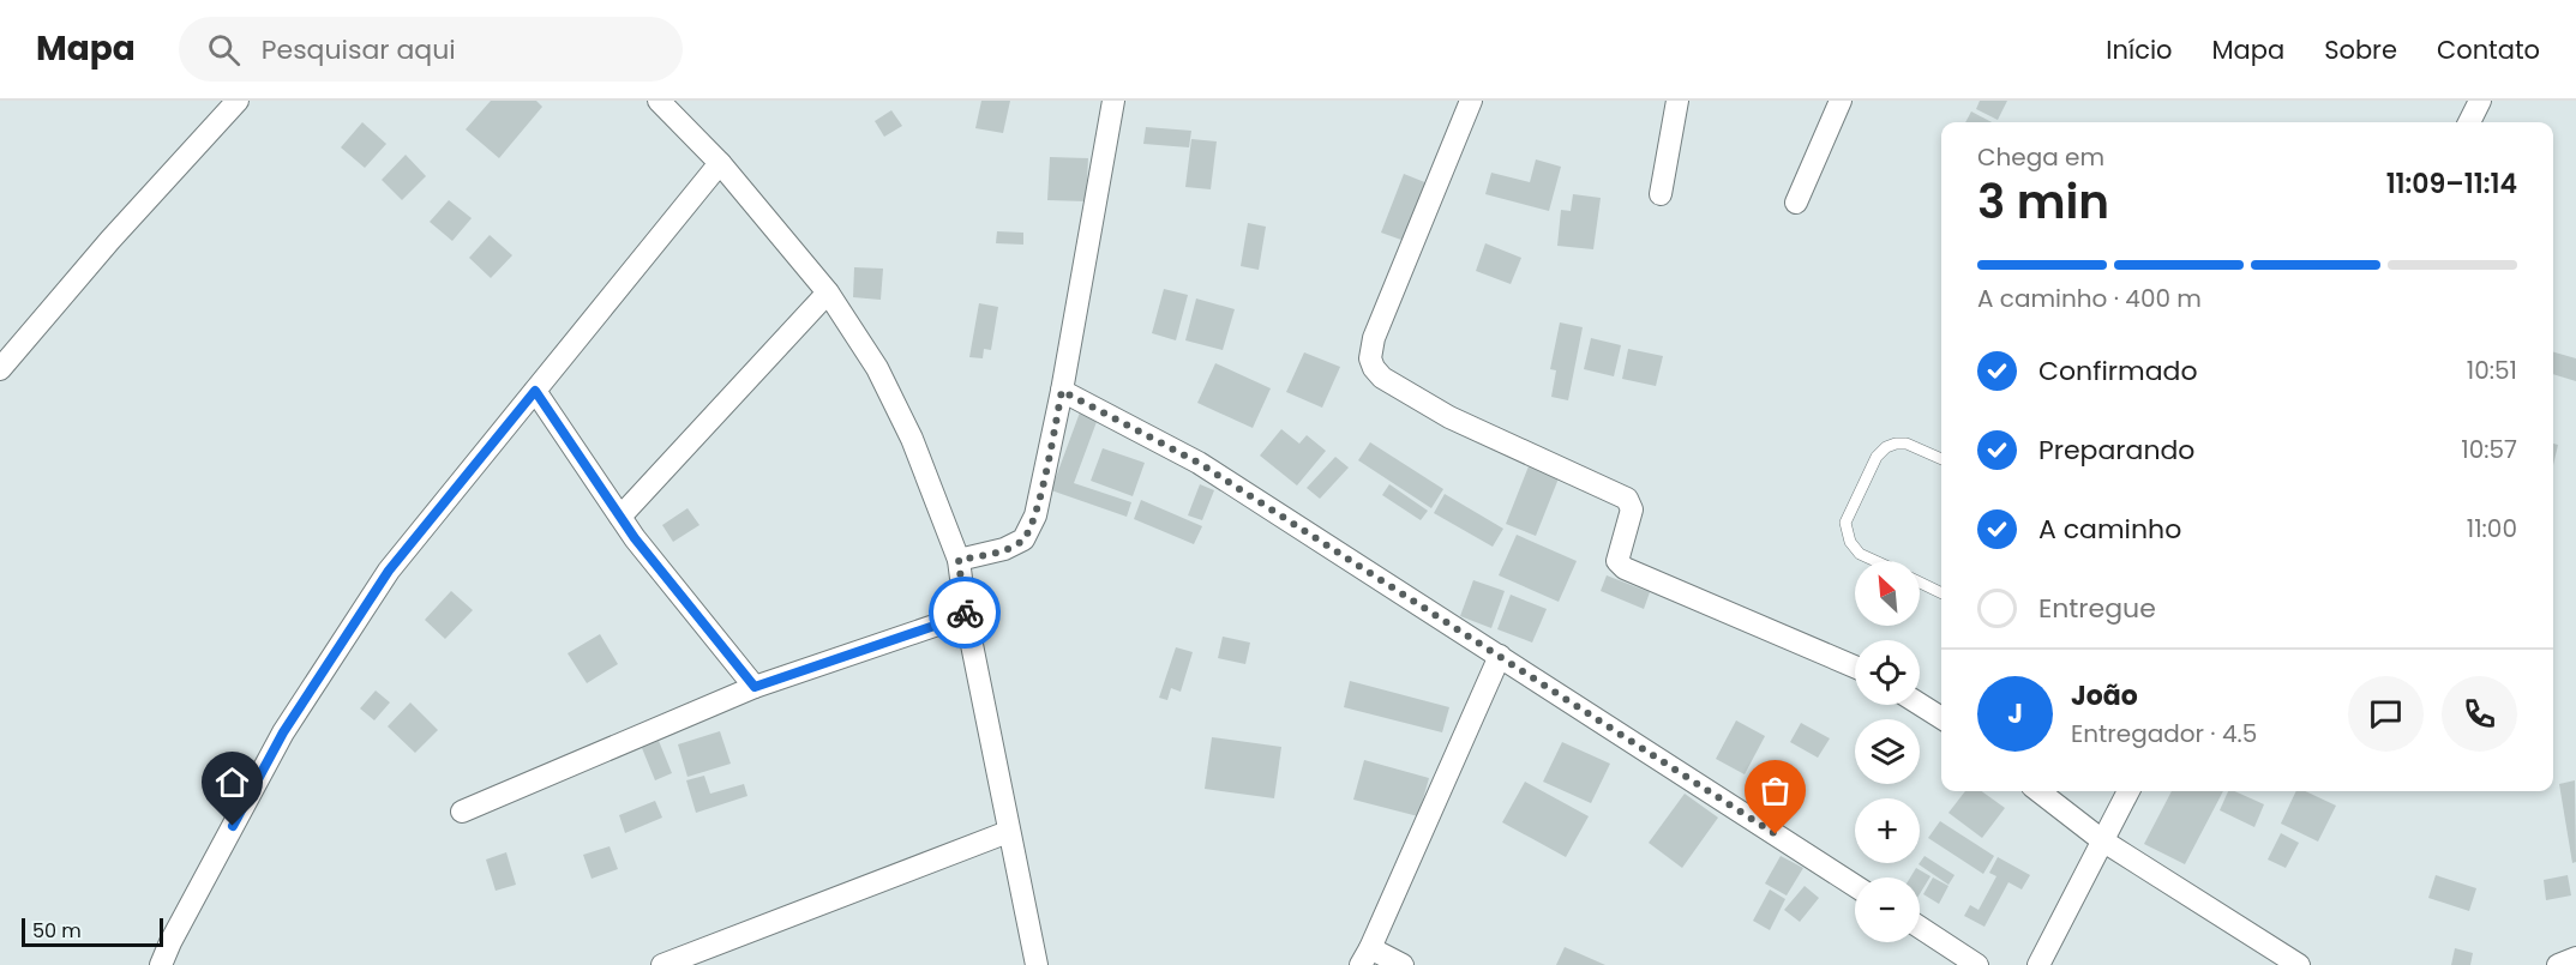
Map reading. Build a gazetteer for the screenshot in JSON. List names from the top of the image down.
{
  "scale_bar": "50 m",
  "north": "top left",
  "page": {
    "header": "Mapa",
    "search": "Pesquisar aqui",
    "nav": [
      "Início",
      "Mapa",
      "Sobre",
      "Contato"
    ],
    "heading": ["3 min", "Chega em", "11:09–11:14"],
    "panel": ["João", "Entregador · 4.5"],
    "bar": "A caminho · 400 m",
    "list": [
      ["Confirmado", "10:51"],
      ["Preparando", "10:57"],
      ["A caminho", "11:00"],
      "Entregue"
    ],
    "map_buttons": ["+", "−"],
    "round": "J",
    "scale": "50 m"
  }
}
